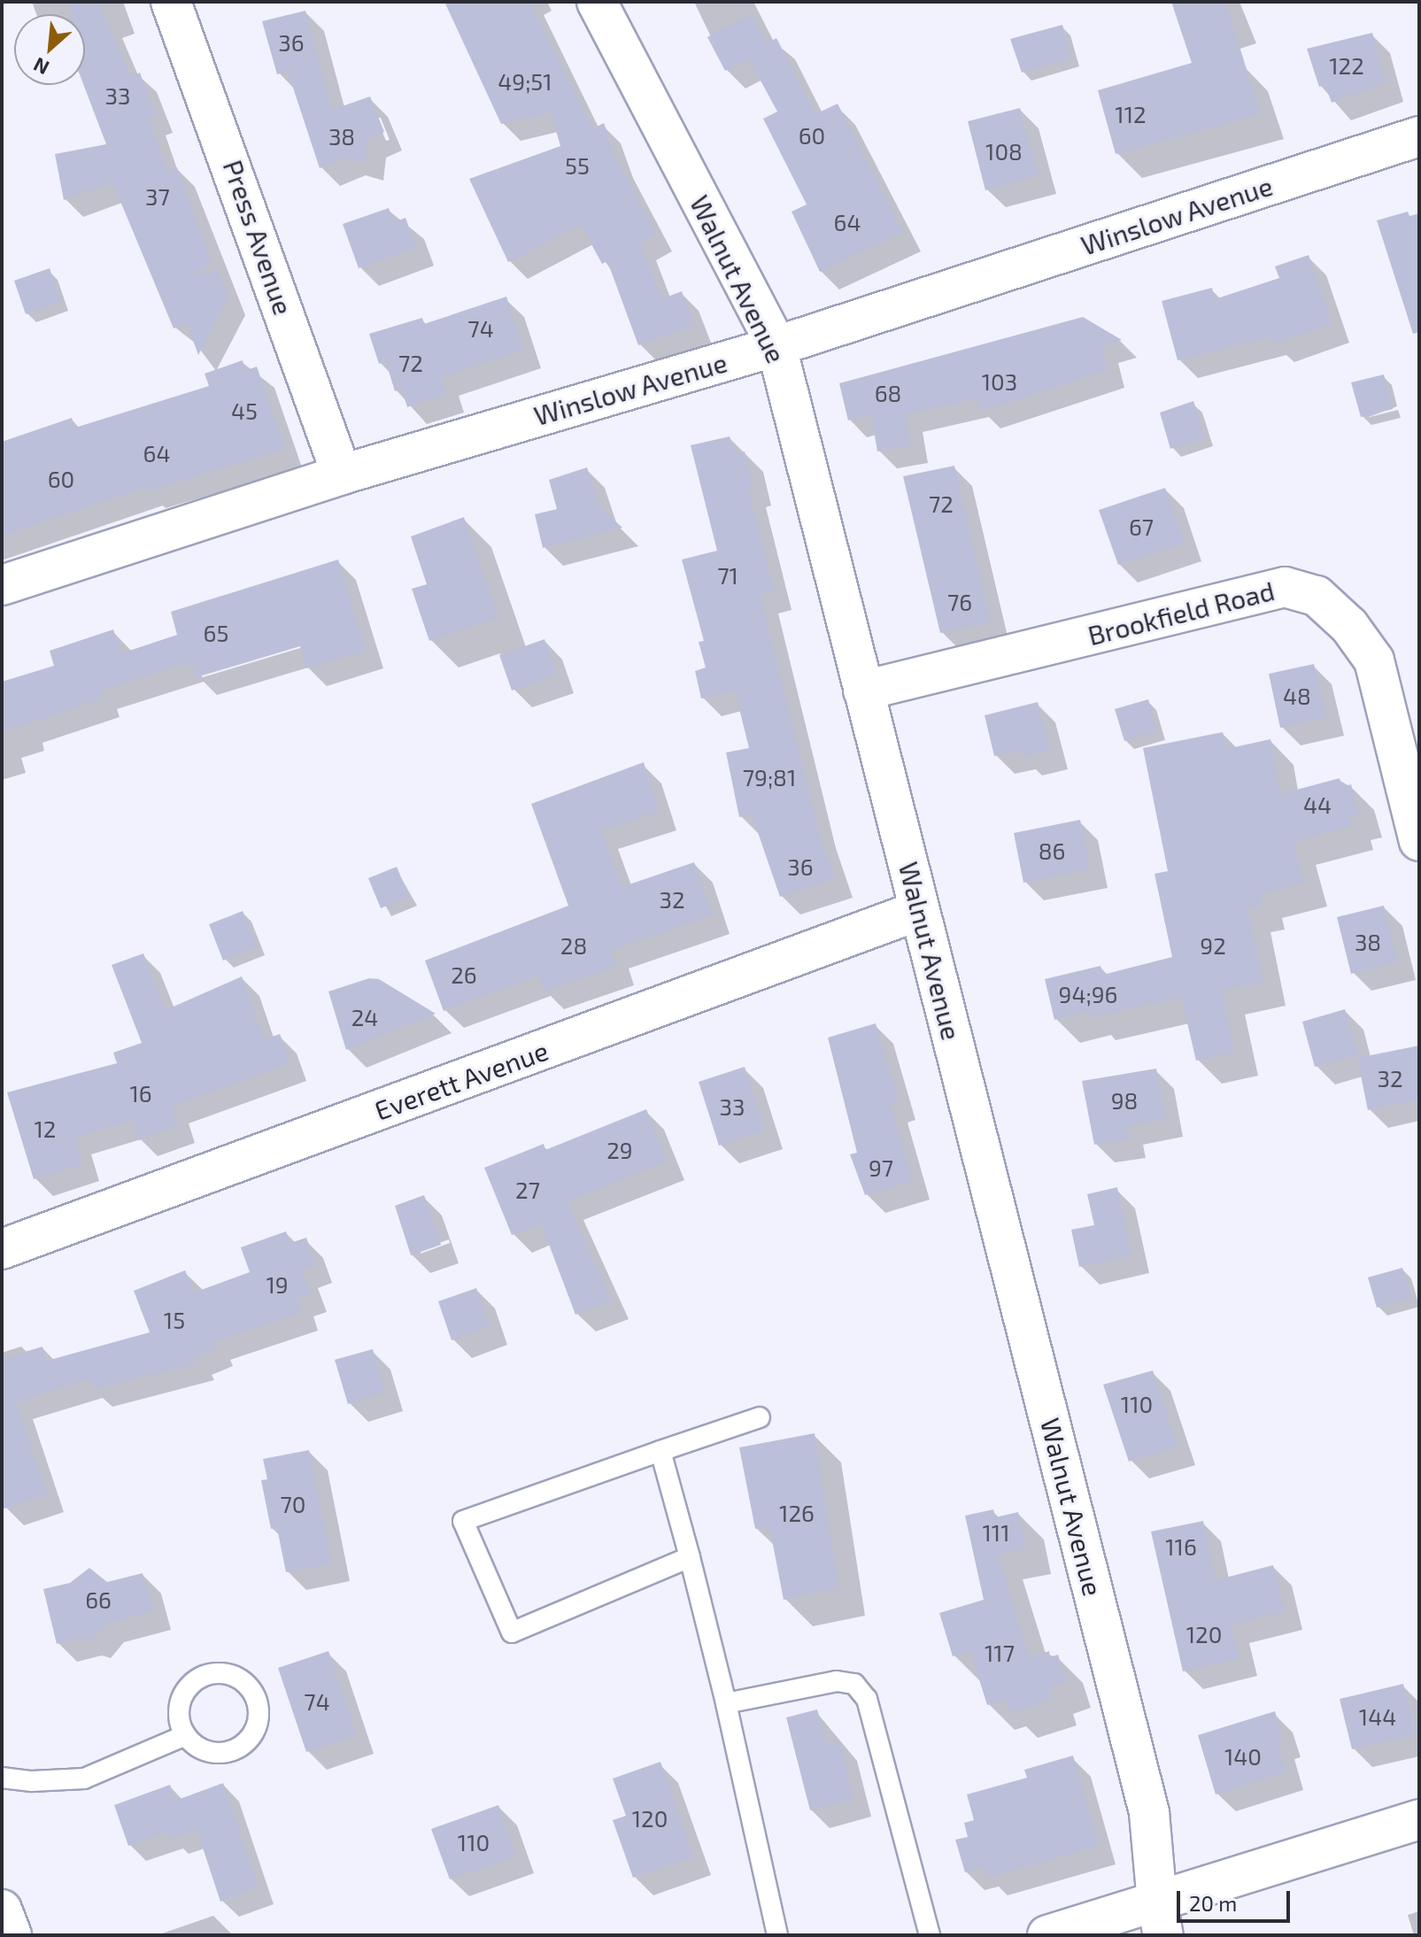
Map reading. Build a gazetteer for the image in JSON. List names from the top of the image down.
{
  "streets": {
    "street": [
      "Winslow Avenue",
      "Press Avenue",
      "Walnut Avenue",
      "Brookfield Road",
      "Everett Avenue"
    ]
  },
  "crossings": [
    ["Winslow Avenue", "Press Avenue"],
    ["Winslow Avenue", "Walnut Avenue"],
    ["Walnut Avenue", "Brookfield Road"],
    ["Walnut Avenue", "Everett Avenue"]
  ],
  "house_numbers": [
    "36",
    "122",
    "49;51",
    "33",
    "112",
    "60",
    "38",
    "108",
    "55",
    "37",
    "64",
    "74",
    "72",
    "103",
    "68",
    "45",
    "64",
    "60",
    "72",
    "67",
    "71",
    "76",
    "65",
    "48",
    "79;81",
    "44",
    "86",
    "36",
    "32",
    "38",
    "28",
    "92",
    "26",
    "94;96",
    "24",
    "32",
    "16",
    "98",
    "33",
    "12",
    "29",
    "97",
    "27",
    "19",
    "15",
    "110",
    "70",
    "126",
    "111",
    "116",
    "66",
    "120",
    "117",
    "74",
    "144",
    "140",
    "120",
    "110"
  ],
  "scale_bar": "20 m",
  "north": "bottom left"
}
